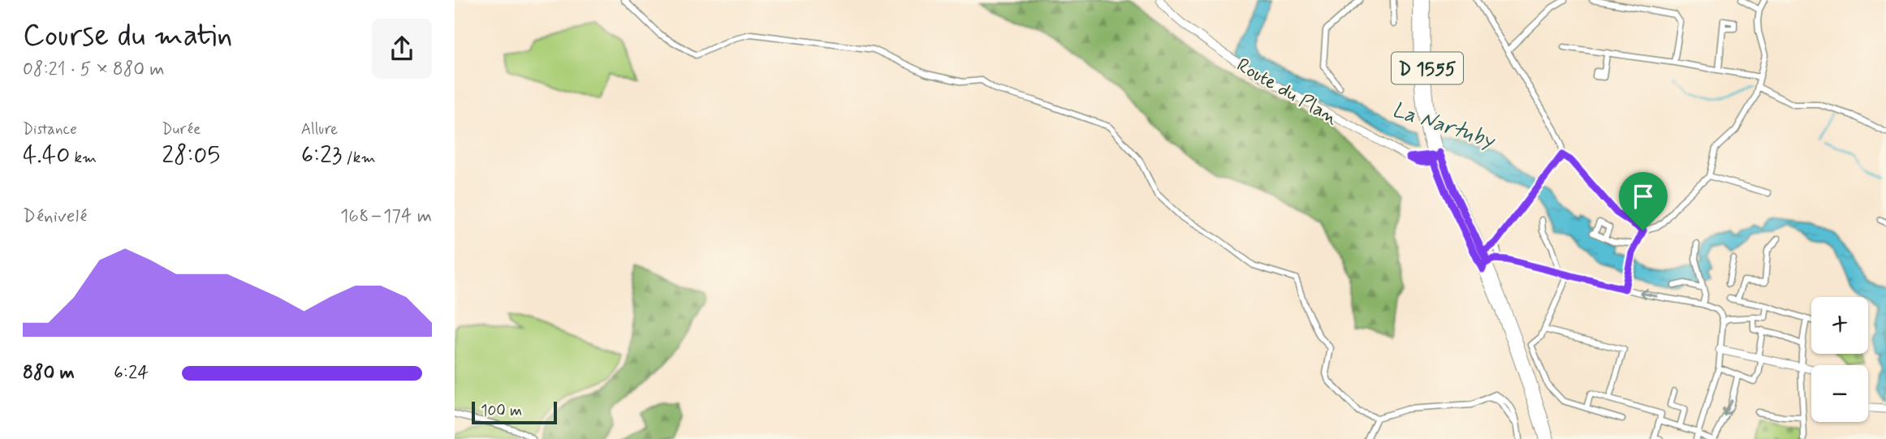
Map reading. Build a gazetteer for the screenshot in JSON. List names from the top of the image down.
{
  "streets": {
    "main road": ["D 1555"],
    "street": ["Route du Plan"]
  },
  "crossings": [
    ["D 1555", "Route du Plan"]
  ],
  "water": ["La Nartuby"],
  "scale_bar": "100 m",
  "page": {
    "heading": ["Course du matin", "08:21 · 5 × 880 m"],
    "stats": [
      ["Distance", "4.40 km"],
      ["Durée", "28:05"],
      ["Allure", "6:23 /km"]
    ],
    "chart": ["Dénivelé", "168–174 m"],
    "map_buttons": ["+", "−"],
    "list": [
      {
        "name": "880 m",
        "note": "6:24"
      }
    ],
    "scale": "100 m"
  }
}
